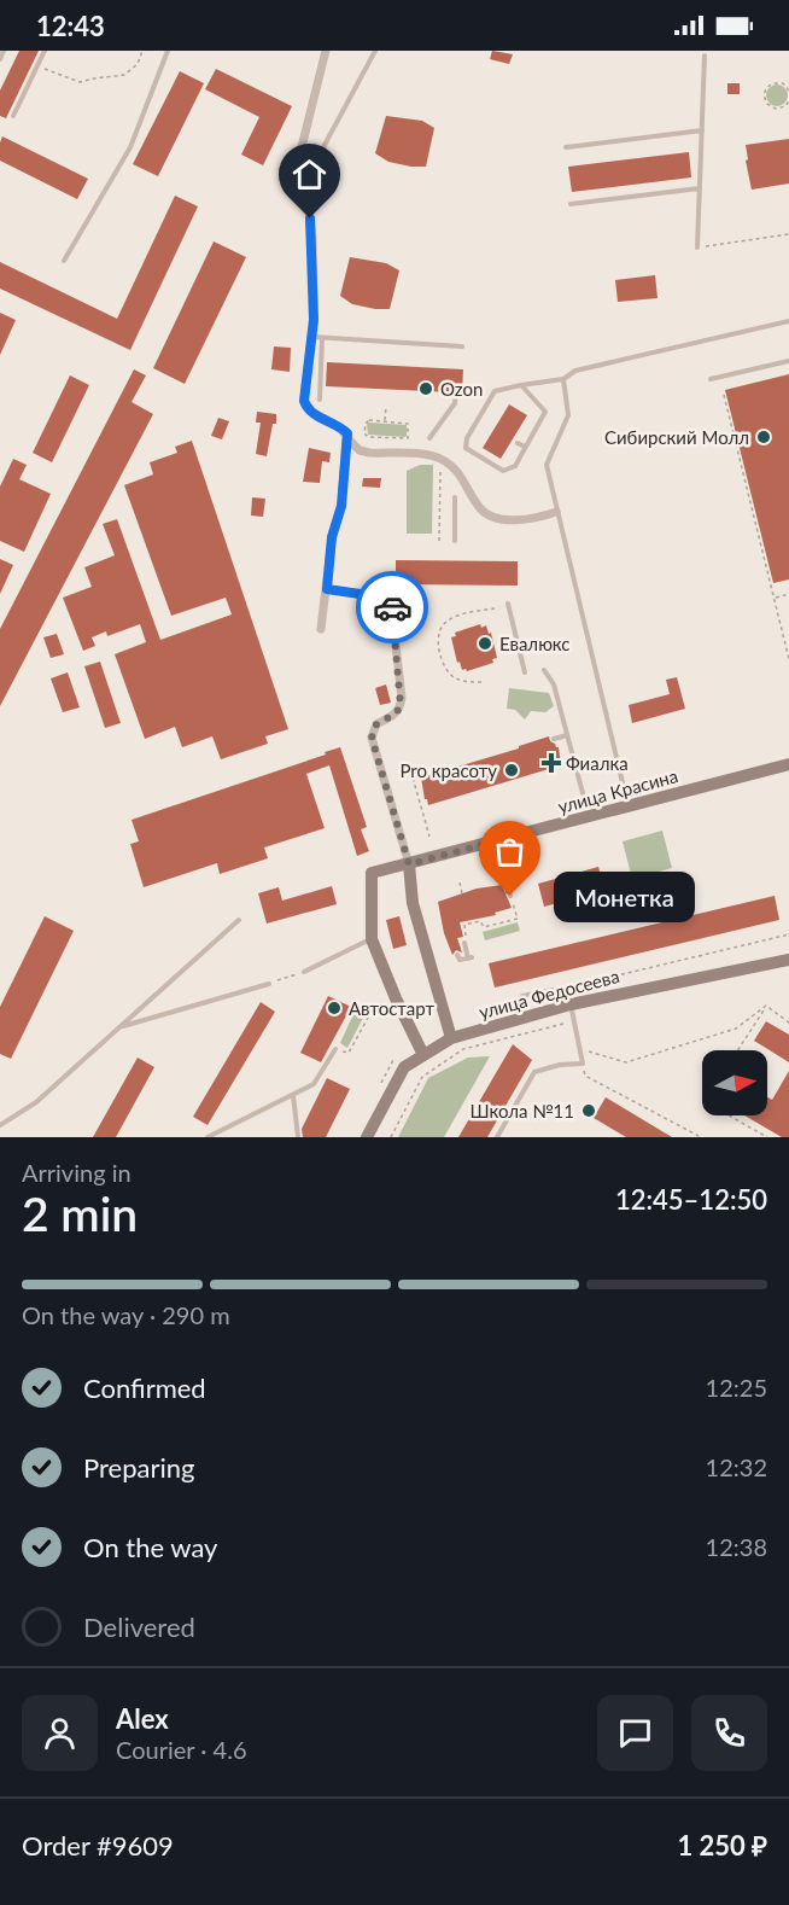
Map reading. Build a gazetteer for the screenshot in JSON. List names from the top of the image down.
{
  "streets": {
    "street": ["улица Красина", "улица Федосеева"]
  },
  "places": {
    "other": [
      "Ozon",
      "Сибирский Молл",
      "Евалюкс",
      "Pro красоту",
      "Монетка",
      "Автостарт",
      "Школа №11"
    ],
    "health": ["Фиалка"]
  },
  "north": "right",
  "page": {
    "status": "12:43",
    "bubble": "Монетка",
    "heading": ["2 min", "Arriving in", "12:45–12:50"],
    "panel": [
      "Alex",
      "Courier · 4.6",
      "Order #9609",
      "1 250 ₽"
    ],
    "bar": "On the way · 290 m",
    "list": [
      ["Confirmed", "12:25"],
      ["Preparing", "12:32"],
      ["On the way", "12:38"],
      "Delivered"
    ]
  }
}
